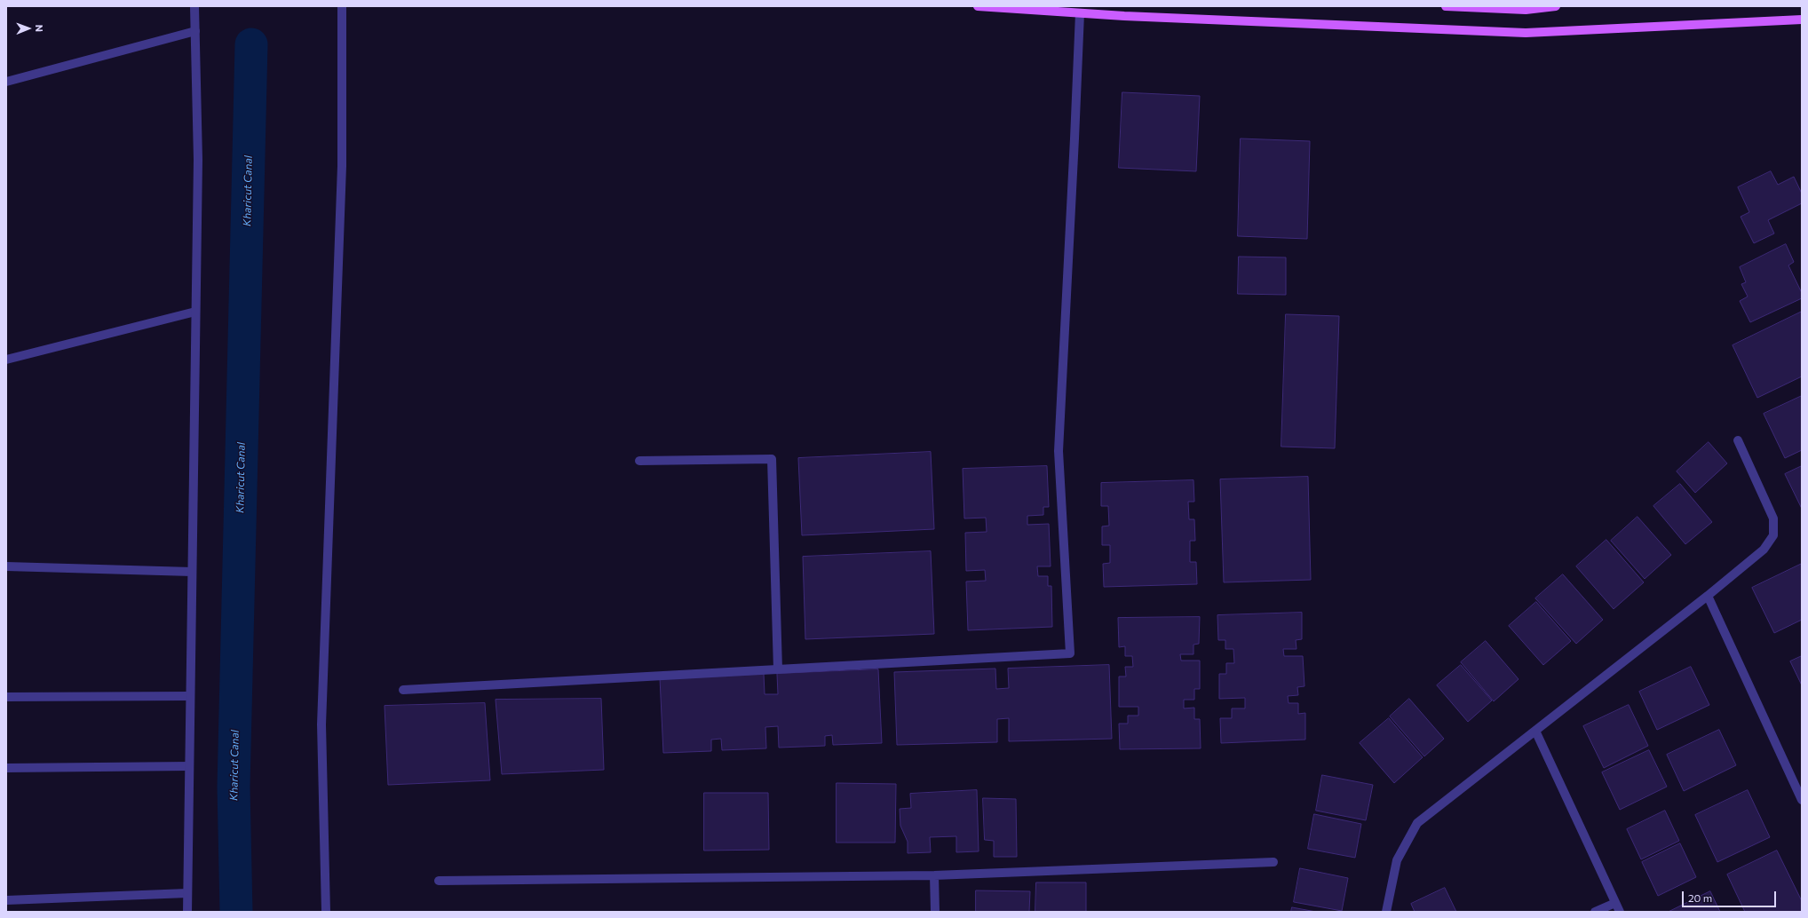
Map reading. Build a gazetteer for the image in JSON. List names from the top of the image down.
{
  "water": ["Kharicut Canal"],
  "scale_bar": "20 m",
  "north": "right"
}
